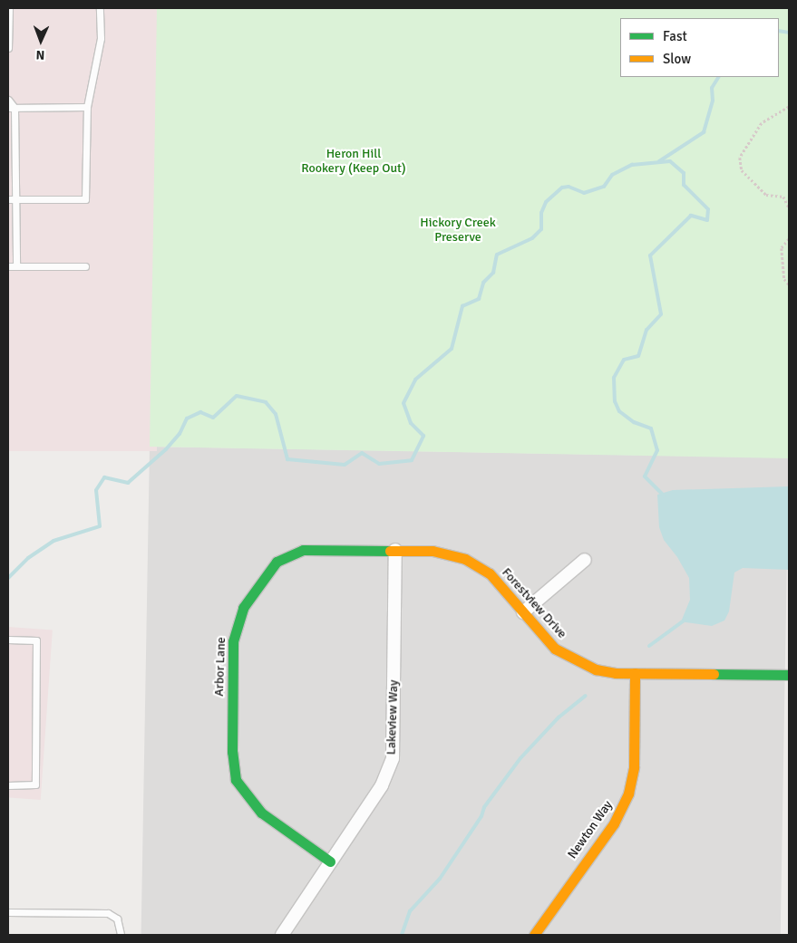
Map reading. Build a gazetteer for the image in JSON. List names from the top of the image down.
{
  "streets": {
    "street": [
      "Forestview Drive",
      "Arbor Lane",
      "Lakeview Way",
      "Newton Way"
    ]
  },
  "crossings": [
    ["Forestview Drive", "Arbor Lane"],
    ["Forestview Drive", "Lakeview Way"],
    ["Forestview Drive", "Newton Way"],
    ["Arbor Lane", "Lakeview Way"]
  ],
  "parks": ["Heron Hill Rookery (Keep Out)", "Hickory Creek Preserve"],
  "legend": ["Fast", "Slow"],
  "north": "bottom"
}
